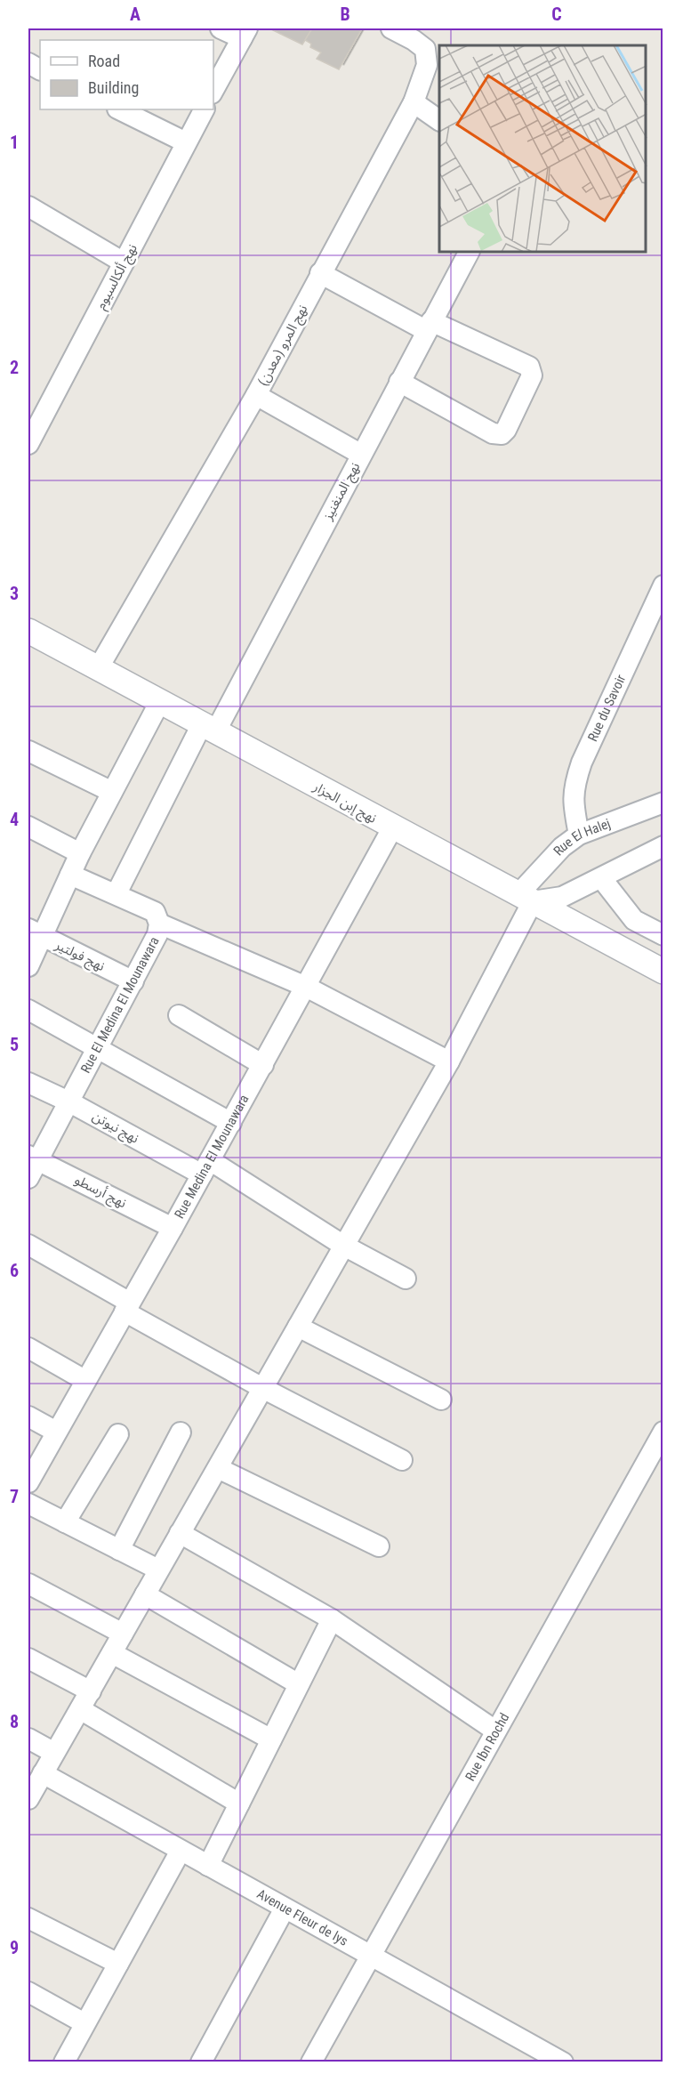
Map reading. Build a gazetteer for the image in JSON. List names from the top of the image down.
{
  "streets": {
    "street": [
      "نهج ألكالسيوم",
      "نهج المرو (معدن)",
      "نهج المنغنيز",
      "Rue du Savoir",
      "نهج إبن الجزار",
      "Rue El Halej",
      "نهج فولتير",
      "Rue El Medina El Mounawara",
      "نهج نيوتن",
      "Rue Medina El Mounawara",
      "نهج أرسطو",
      "Rue Ibn Rochd",
      "Avenue Fleur de lys"
    ]
  },
  "crossings": [
    ["نهج المرو (معدن)", "نهج إبن الجزار"],
    ["نهج المنغنيز", "نهج إبن الجزار"],
    ["نهج المنغنيز", "Rue El Medina El Mounawara"],
    ["Rue du Savoir", "Rue El Halej"],
    ["نهج إبن الجزار", "Rue El Halej"],
    ["نهج إبن الجزار", "Rue Medina El Mounawara"],
    ["Rue El Halej", "نهج نيوتن"],
    ["Rue El Halej", "Avenue Fleur de lys"],
    ["نهج فولتير", "Rue El Medina El Mounawara"],
    ["Rue El Medina El Mounawara", "نهج نيوتن"],
    ["Rue El Medina El Mounawara", "نهج أرسطو"],
    ["نهج نيوتن", "Rue Medina El Mounawara"],
    ["Rue Medina El Mounawara", "نهج أرسطو"],
    ["Rue Ibn Rochd", "Avenue Fleur de lys"]
  ],
  "legend": ["Road", "Building"],
  "grid": {
    "columns": ["A", "B", "C"],
    "rows": [
      "1",
      "2",
      "3",
      "4",
      "5",
      "6",
      "7",
      "8",
      "9"
    ]
  }
}
